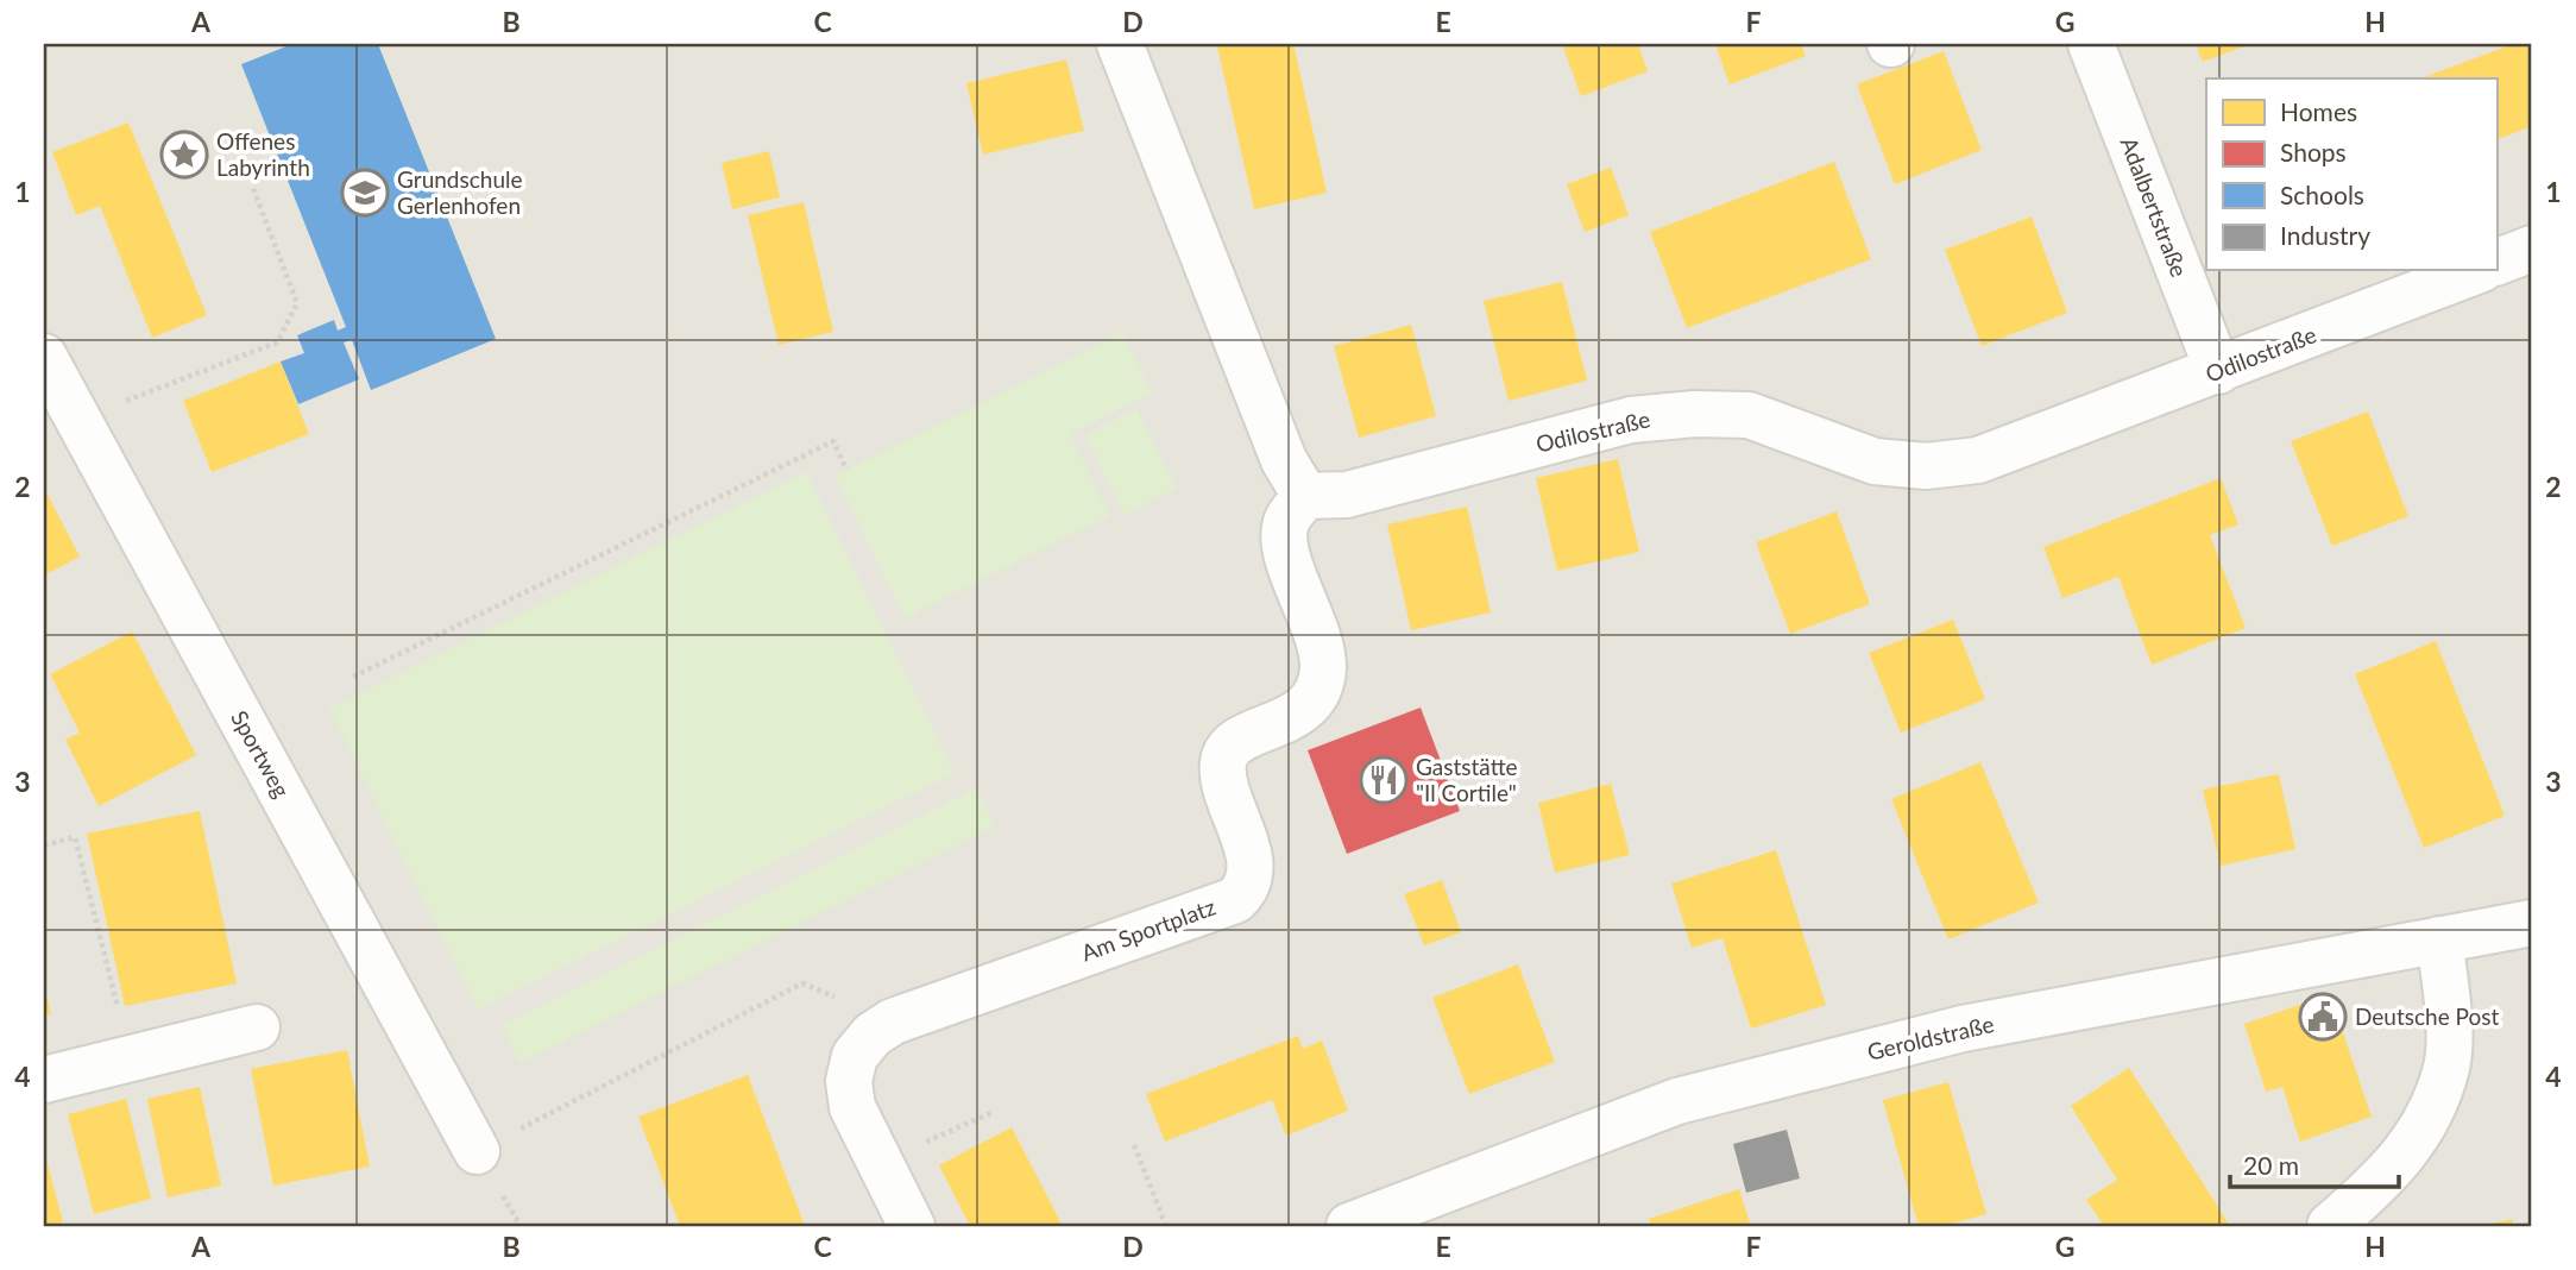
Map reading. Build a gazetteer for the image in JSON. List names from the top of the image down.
{
  "streets": {
    "street": [
      "Adalbertstraße",
      "Odilostraße",
      "Sportweg",
      "Am Sportplatz",
      "Geroldstraße"
    ]
  },
  "crossings": [
    ["Adalbertstraße", "Odilostraße"],
    ["Odilostraße", "Am Sportplatz"]
  ],
  "places": {
    "place": ["Offenes Labyrinth"],
    "school or university": ["Grundschule Gerlenhofen"],
    "restaurant": ["Gaststätte \"Il Cortile\""],
    "public building": ["Deutsche Post"]
  },
  "legend": [
    "Homes",
    "Shops",
    "Schools",
    "Industry"
  ],
  "scale_bar": "20 m",
  "grid": {
    "columns": [
      "A",
      "B",
      "C",
      "D",
      "E",
      "F",
      "G",
      "H"
    ],
    "rows": [
      "1",
      "2",
      "3",
      "4"
    ]
  }
}
